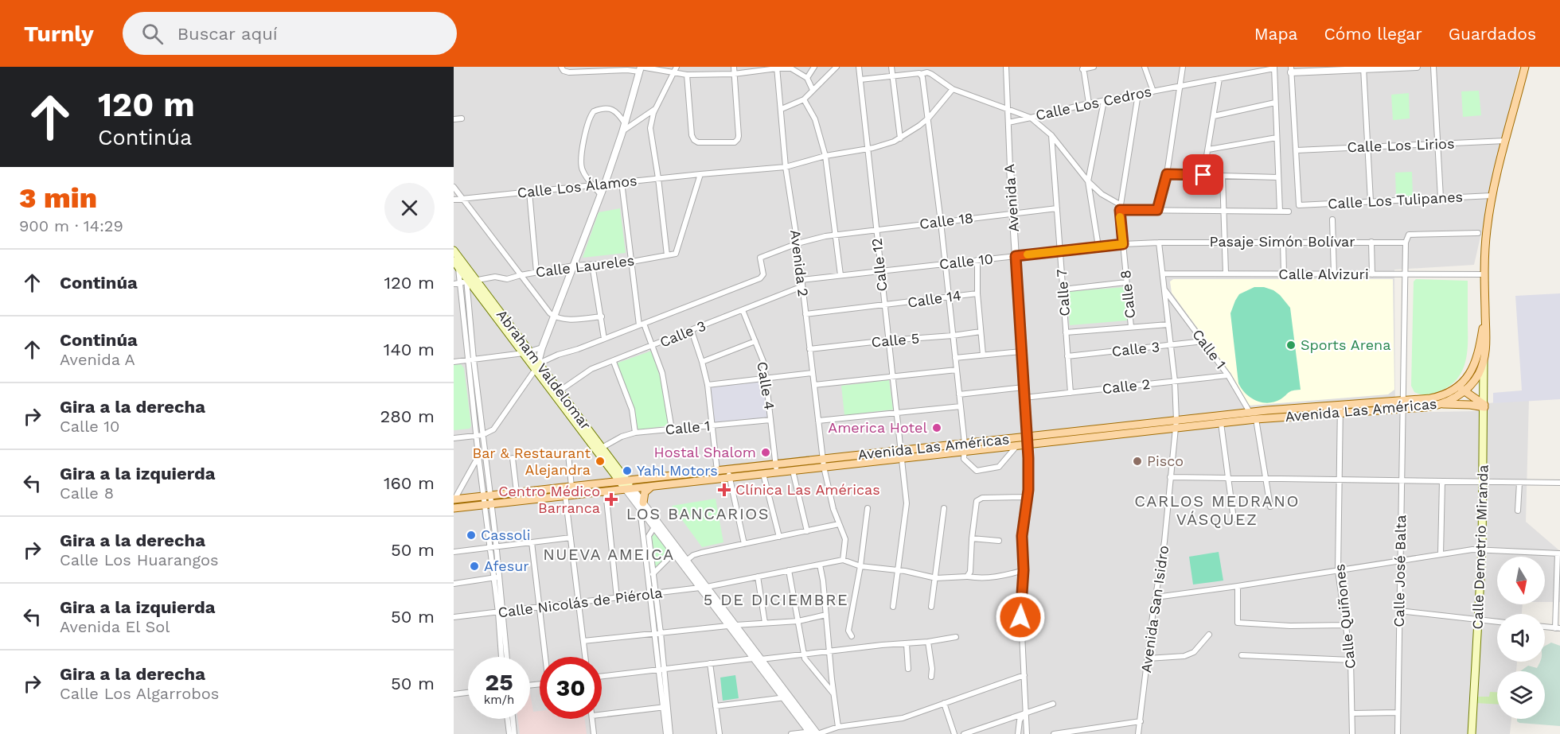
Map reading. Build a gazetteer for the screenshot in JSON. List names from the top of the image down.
{
  "streets": {
    "main road": ["Abraham Valdelomar", "Avenida Las Américas", "Calle Demetrio Miranda"],
    "street": [
      "Calle Los Cedros",
      "Calle Los Lirios",
      "Calle Los Álamos",
      "Avenida A",
      "Calle Los Tulipanes",
      "Calle 18",
      "Pasaje Simón Bolívar",
      "Calle 10",
      "Avenida 2",
      "Calle 12",
      "Calle Laureles",
      "Calle Alvizuri",
      "Calle 7",
      "Calle 8",
      "Calle 14",
      "Calle 3",
      "Calle 5",
      "Calle 1",
      "Calle 4",
      "Calle 2",
      "Calle José Balta",
      "Calle Nicolás de Piérola",
      "Avenida San Isidro",
      "Calle Quiñones"
    ]
  },
  "crossings": [
    ["Calle Los Cedros", "Calle Los Álamos"],
    ["Calle Los Cedros", "Avenida A"],
    ["Calle Los Cedros", "Calle 8"],
    ["Calle Los Lirios", "Calle Los Tulipanes"],
    ["Calle Los Álamos", "Avenida 2"],
    ["Calle Los Álamos", "Calle 12"],
    ["Avenida A", "Calle 18"],
    ["Avenida A", "Calle 10"],
    ["Avenida A", "Calle 2"],
    ["Avenida A", "Avenida Las Américas"],
    ["Calle 18", "Avenida 2"],
    ["Calle 18", "Calle 12"],
    ["Calle 18", "Calle 7"],
    ["Pasaje Simón Bolívar", "Calle 10"],
    ["Pasaje Simón Bolívar", "Avenida San Isidro"],
    ["Calle 10", "Avenida 2"],
    ["Calle 10", "Calle 12"],
    ["Calle 10", "Calle 7"],
    ["Calle 10", "Calle 8"],
    ["Calle 10", "Avenida San Isidro"],
    ["Avenida 2", "Calle 14"],
    ["Avenida 2", "Calle 3"],
    ["Avenida 2", "Calle 5"],
    ["Avenida 2", "Avenida Las Américas"],
    ["Avenida 2", "Calle Nicolás de Piérola"],
    ["Calle 12", "Calle 14"],
    ["Calle 12", "Calle 5"],
    ["Calle 12", "Avenida Las Américas"],
    ["Calle Laureles", "Abraham Valdelomar"],
    ["Calle Alvizuri", "Calle José Balta"],
    ["Calle Alvizuri", "Avenida San Isidro"],
    ["Calle 7", "Calle 3"],
    ["Calle 7", "Calle 2"],
    ["Calle 3", "Calle 1"],
    ["Calle 3", "Abraham Valdelomar"],
    ["Calle 3", "Calle 4"],
    ["Calle 3", "Avenida San Isidro"],
    ["Calle 1", "Abraham Valdelomar"],
    ["Calle 1", "Calle 4"],
    ["Calle 1", "Calle 2"],
    ["Calle 1", "Avenida Las Américas"],
    ["Calle 1", "Avenida San Isidro"],
    ["Abraham Valdelomar", "Avenida Las Américas"],
    ["Calle 4", "Avenida Las Américas"],
    ["Calle 2", "Avenida San Isidro"],
    ["Avenida Las Américas", "Calle Demetrio Miranda"],
    ["Avenida Las Américas", "Calle José Balta"],
    ["Avenida Las Américas", "Avenida San Isidro"],
    ["Avenida Las Américas", "Calle Quiñones"]
  ],
  "districts": [
    "CARLOS MEDRANO VÁSQUEZ",
    "LOS BANCARIOS",
    "NUEVA AMEICA",
    "5 DE DICIEMBRE"
  ],
  "places": {
    "other": [
      "Sports Arena",
      "America Hotel",
      "Hostal Shalom",
      "Bar & Restaurant Alejandra",
      "Pisco",
      "Yahl Motors",
      "Cassoli",
      "Afesur"
    ],
    "health": ["Clínica Las Américas", "Centro Médico Barranca"]
  },
  "north": "bottom",
  "page": {
    "header": "Turnly",
    "search": "Buscar aquí",
    "nav": ["Mapa", "Cómo llegar", "Guardados"],
    "turn": ["120 m", "Continúa"],
    "heading": ["3 min", "900 m · 14:29"],
    "list": [
      {
        "name": "Continúa",
        "value": "120 m"
      },
      {
        "name": "Continúa",
        "note": "Avenida A",
        "value": "140 m"
      },
      {
        "name": "Gira a la derecha",
        "note": "Calle 10",
        "value": "280 m"
      },
      {
        "name": "Gira a la izquierda",
        "note": "Calle 8",
        "value": "160 m"
      },
      {
        "name": "Gira a la derecha",
        "note": "Calle Los Huarangos",
        "value": "50 m"
      },
      {
        "name": "Gira a la izquierda",
        "note": "Avenida El Sol",
        "value": "50 m"
      },
      {
        "name": "Gira a la derecha",
        "note": "Calle Los Algarrobos",
        "value": "50 m"
      }
    ],
    "speed": "25 km/h",
    "limit": "30"
  }
}
